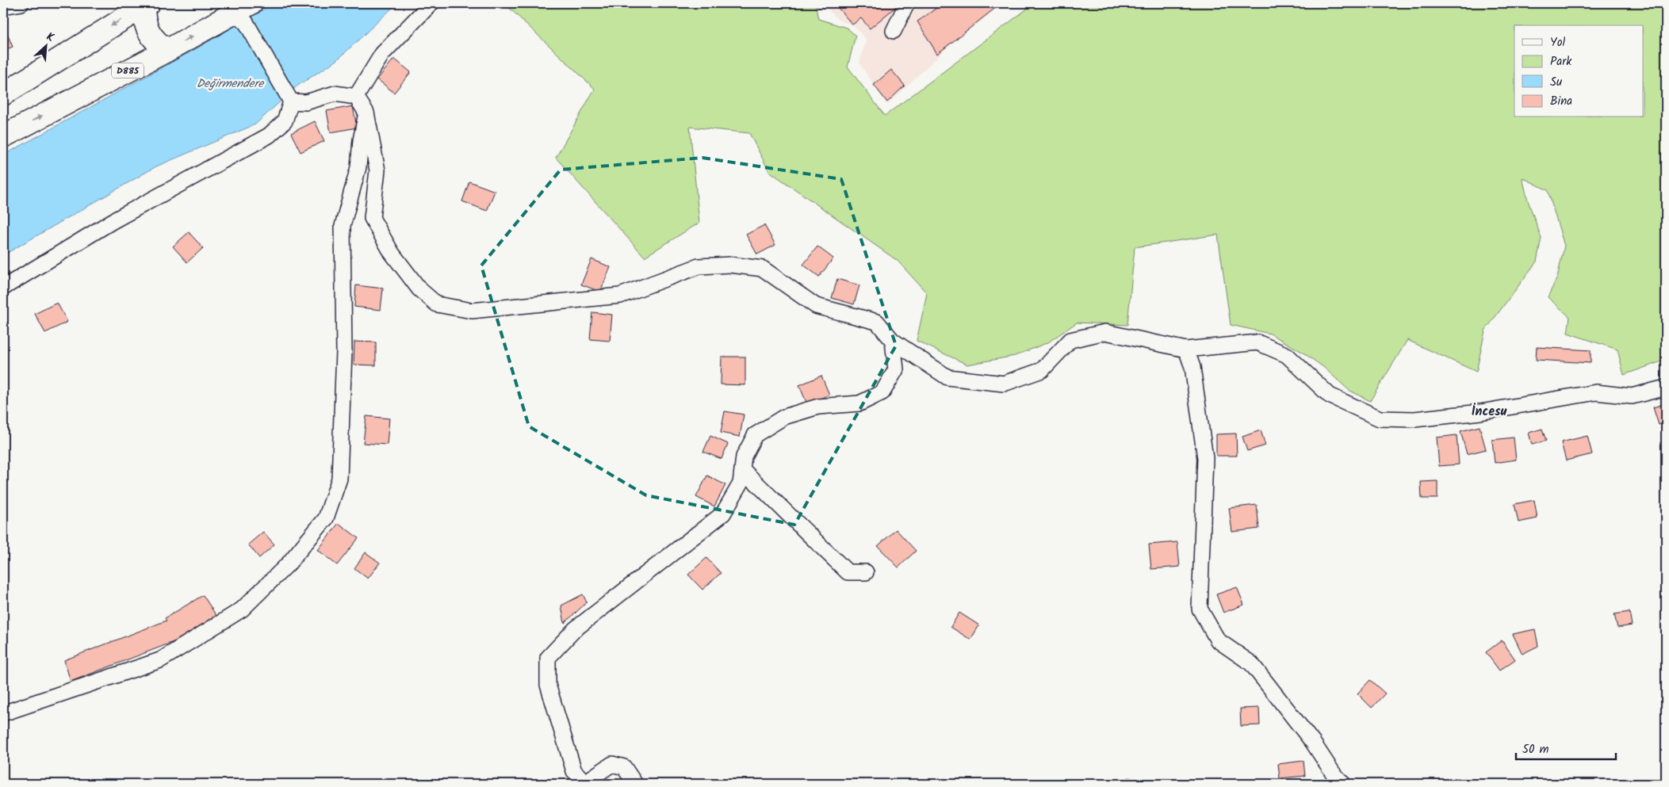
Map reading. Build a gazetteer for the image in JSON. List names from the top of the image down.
{
  "streets": {
    "highway": ["D885"]
  },
  "districts": ["İncesu"],
  "water": ["Değirmendere"],
  "legend": [
    "Yol",
    "Park",
    "Su",
    "Bina"
  ],
  "scale_bar": "50 m",
  "north": "top right"
}
